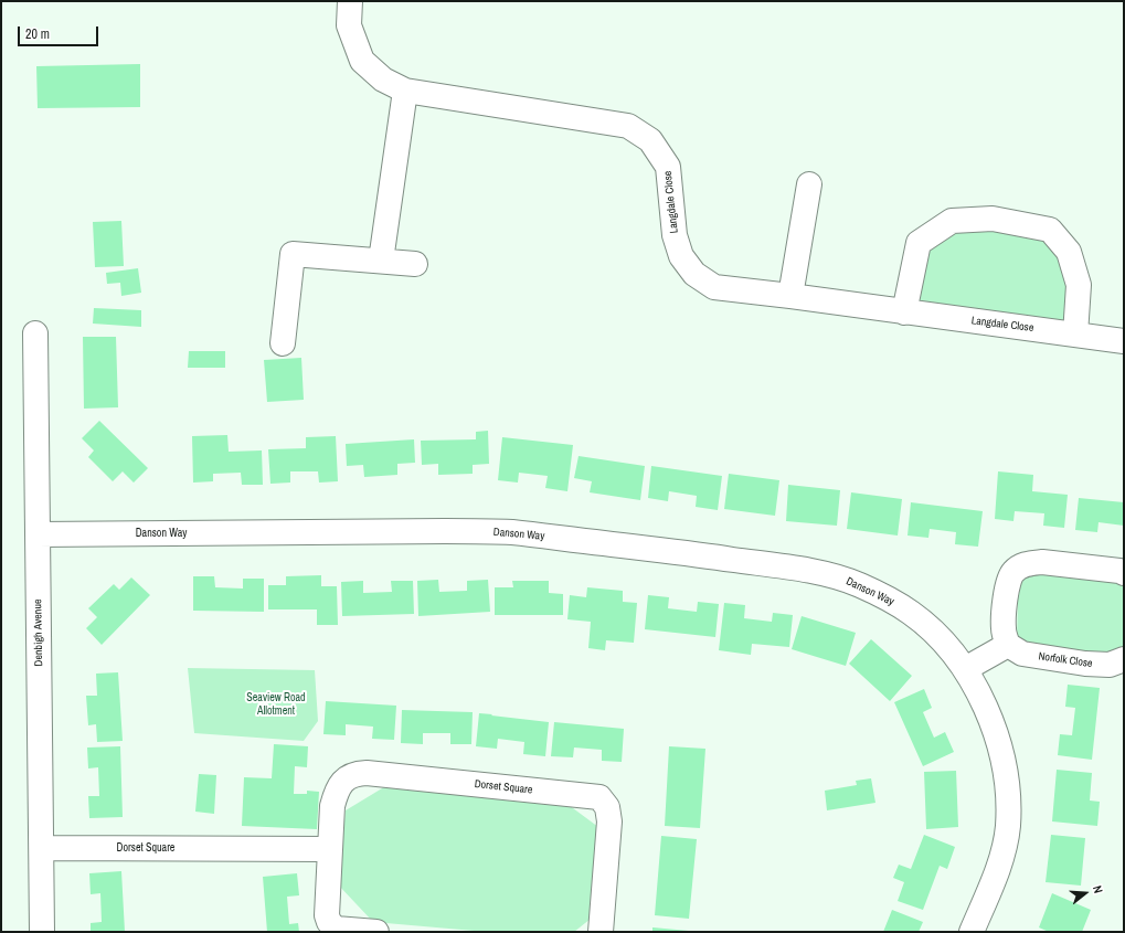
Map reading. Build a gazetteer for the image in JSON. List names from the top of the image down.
{
  "streets": {
    "street": [
      "Langdale Close",
      "Danson Way",
      "Denbigh Avenue",
      "Norfolk Close",
      "Dorset Square"
    ]
  },
  "crossings": [
    ["Danson Way", "Denbigh Avenue"],
    ["Denbigh Avenue", "Dorset Square"]
  ],
  "parks": ["Seaview Road Allotment"],
  "scale_bar": "20 m",
  "north": "right"
}
